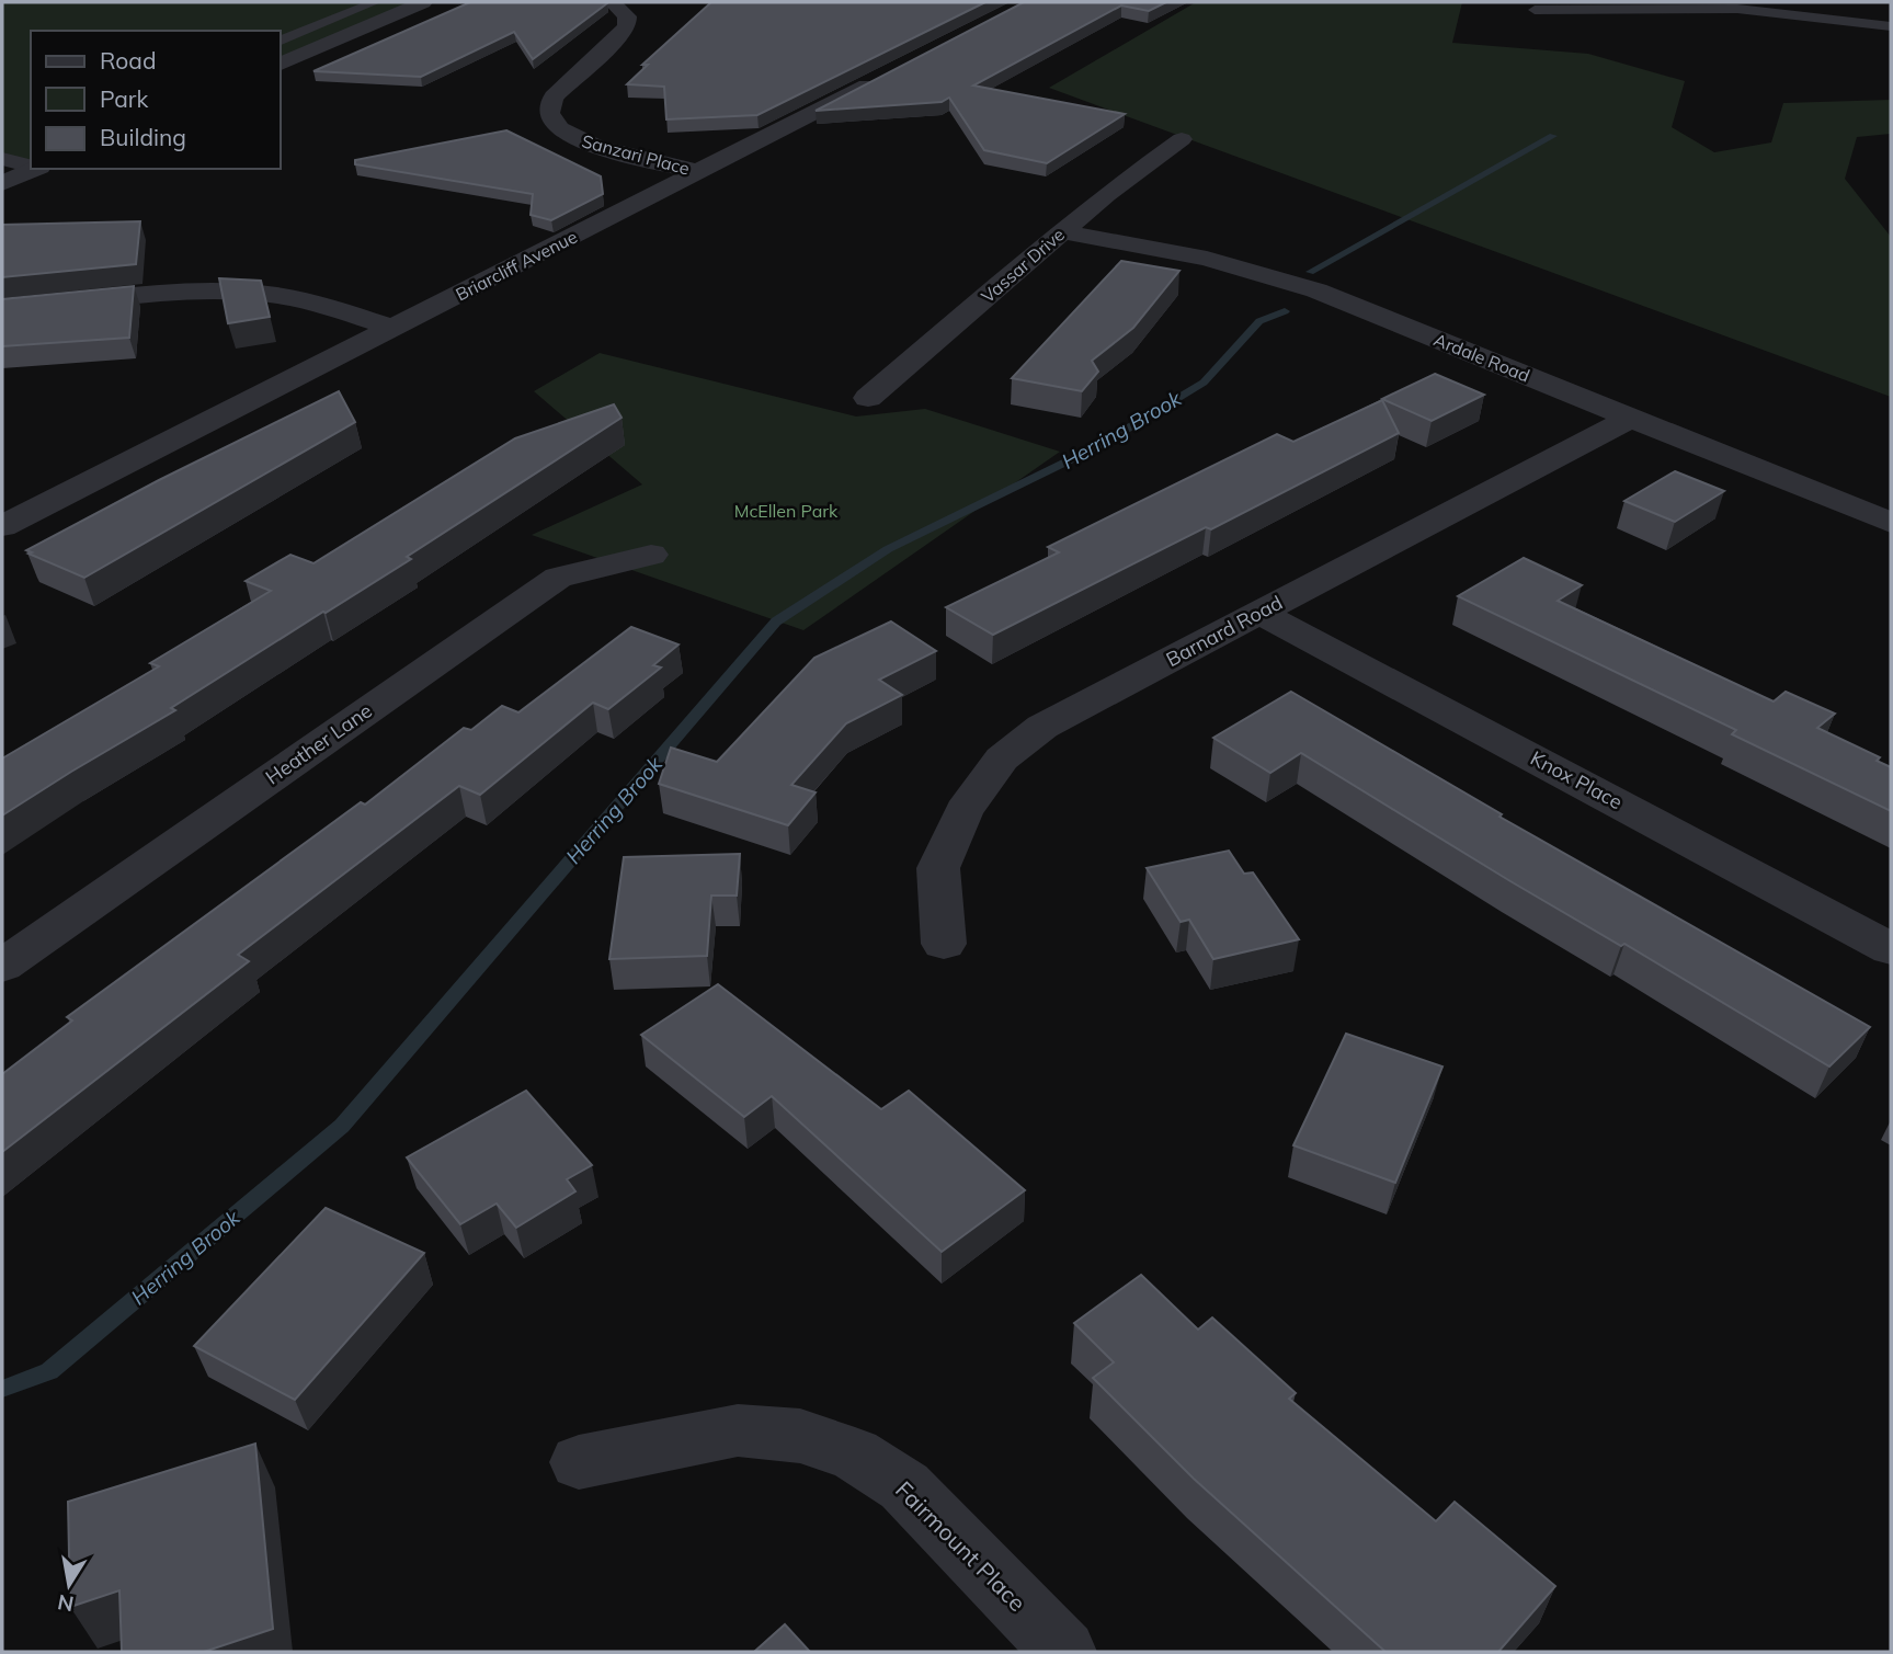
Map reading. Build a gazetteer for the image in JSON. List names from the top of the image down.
{
  "streets": {
    "street": [
      "Sanzari Place",
      "Briarcliff Avenue",
      "Vassar Drive",
      "Ardale Road",
      "Barnard Road",
      "Heather Lane",
      "Knox Place",
      "Fairmount Place"
    ]
  },
  "crossings": [
    ["Sanzari Place", "Briarcliff Avenue"],
    ["Vassar Drive", "Ardale Road"],
    ["Ardale Road", "Barnard Road"],
    ["Barnard Road", "Knox Place"]
  ],
  "water": ["Herring Brook"],
  "parks": ["McEllen Park"],
  "legend": ["Road", "Park", "Building"],
  "north": "bottom"
}
